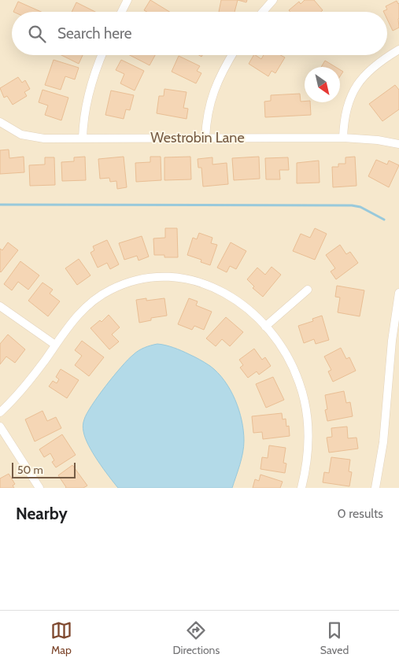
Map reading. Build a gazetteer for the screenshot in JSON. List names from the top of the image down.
{
  "streets": {
    "street": ["Westrobin Lane"]
  },
  "scale_bar": "50 m",
  "north": "bottom right",
  "page": {
    "search": "Search here",
    "scale": "50 m",
    "heading": ["Nearby", "0 results"],
    "nav": ["Map", "Directions", "Saved"]
  }
}
